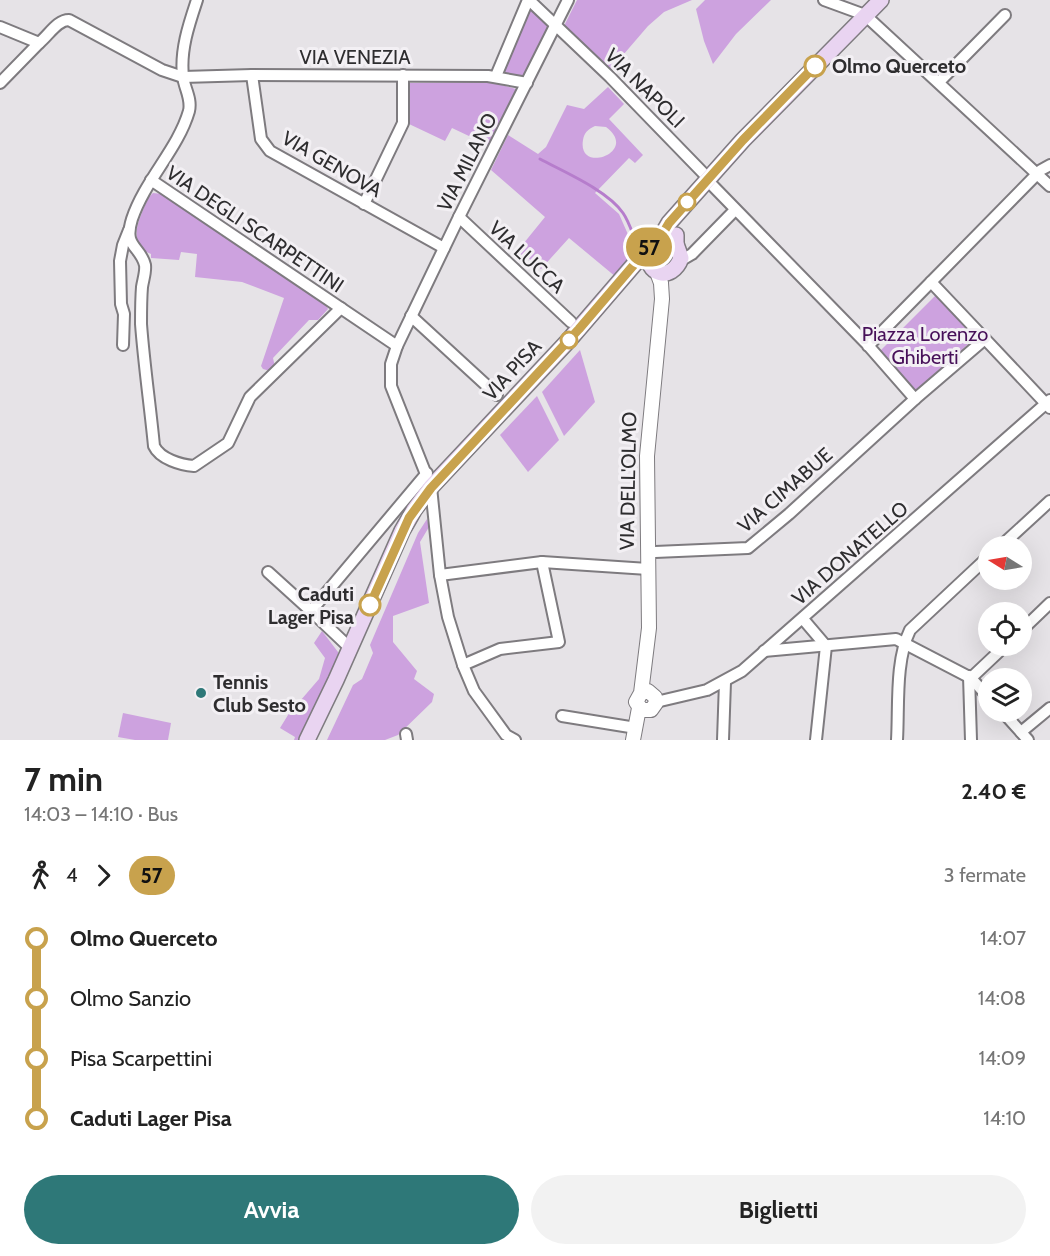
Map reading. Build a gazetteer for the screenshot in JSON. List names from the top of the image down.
{
  "streets": {
    "main road": ["VIA PISA", "VIA DELL'OLMO"],
    "street": [
      "VIA VENEZIA",
      "VIA NAPOLI",
      "VIA MILANO",
      "VIA GENOVA",
      "VIA DEGLI SCARPETTINI",
      "VIA LUCCA",
      "VIA CIMABUE",
      "VIA DONATELLO"
    ]
  },
  "crossings": [
    ["VIA VENEZIA", "VIA MILANO"],
    ["VIA VENEZIA", "VIA GENOVA"],
    ["VIA NAPOLI", "VIA MILANO"],
    ["VIA MILANO", "VIA GENOVA"],
    ["VIA MILANO", "VIA LUCCA"],
    ["VIA PISA", "VIA DELL'OLMO"],
    ["VIA DELL'OLMO", "VIA CIMABUE"],
    ["VIA DELL'OLMO", "VIA DONATELLO"]
  ],
  "parks": ["Piazza Lorenzo Ghiberti"],
  "places": ["Olmo Querceto", "Caduti Lager Pisa", "Tennis Club Sesto"],
  "lines": ["bus line 57"],
  "north": "left",
  "page": {
    "on_map": "57",
    "heading": ["7 min", "14:03 – 14:10 · Bus", "2.40 €"],
    "legs": ["4", "57", "3 fermate"],
    "list": [
      {
        "name": "Olmo Querceto",
        "value": "14:07"
      },
      {
        "name": "Olmo Sanzio",
        "value": "14:08"
      },
      {
        "name": "Pisa Scarpettini",
        "value": "14:09"
      },
      {
        "name": "Caduti Lager Pisa",
        "value": "14:10"
      }
    ],
    "buttons": ["Avvia", "Biglietti"]
  }
}
